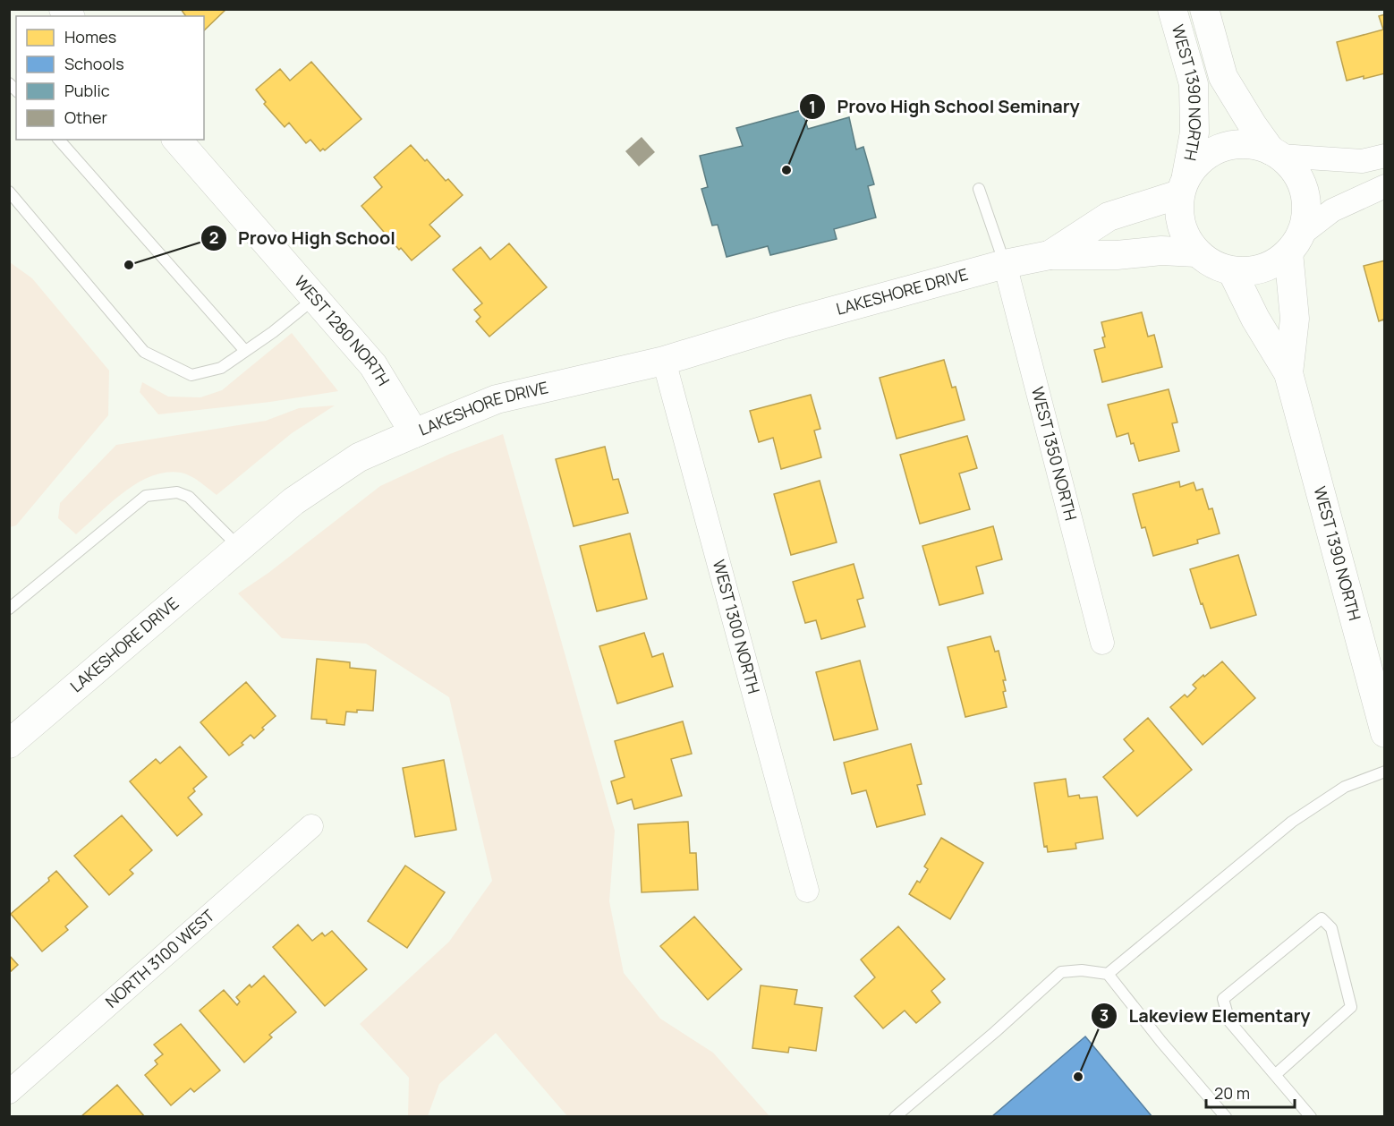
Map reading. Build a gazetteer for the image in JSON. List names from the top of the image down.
{
  "streets": {
    "street": [
      "WEST 1390 NORTH",
      "LAKESHORE DRIVE",
      "WEST 1280 NORTH",
      "WEST 1350 NORTH",
      "WEST 1300 NORTH",
      "NORTH 3100 WEST"
    ]
  },
  "crossings": [
    ["WEST 1390 NORTH", "LAKESHORE DRIVE"],
    ["LAKESHORE DRIVE", "WEST 1280 NORTH"],
    ["LAKESHORE DRIVE", "WEST 1350 NORTH"],
    ["LAKESHORE DRIVE", "WEST 1300 NORTH"]
  ],
  "places": ["Provo High School Seminary", "Provo High School", "Lakeview Elementary"],
  "legend": [
    "Homes",
    "Schools",
    "Public",
    "Other"
  ],
  "scale_bar": "20 m"
}
